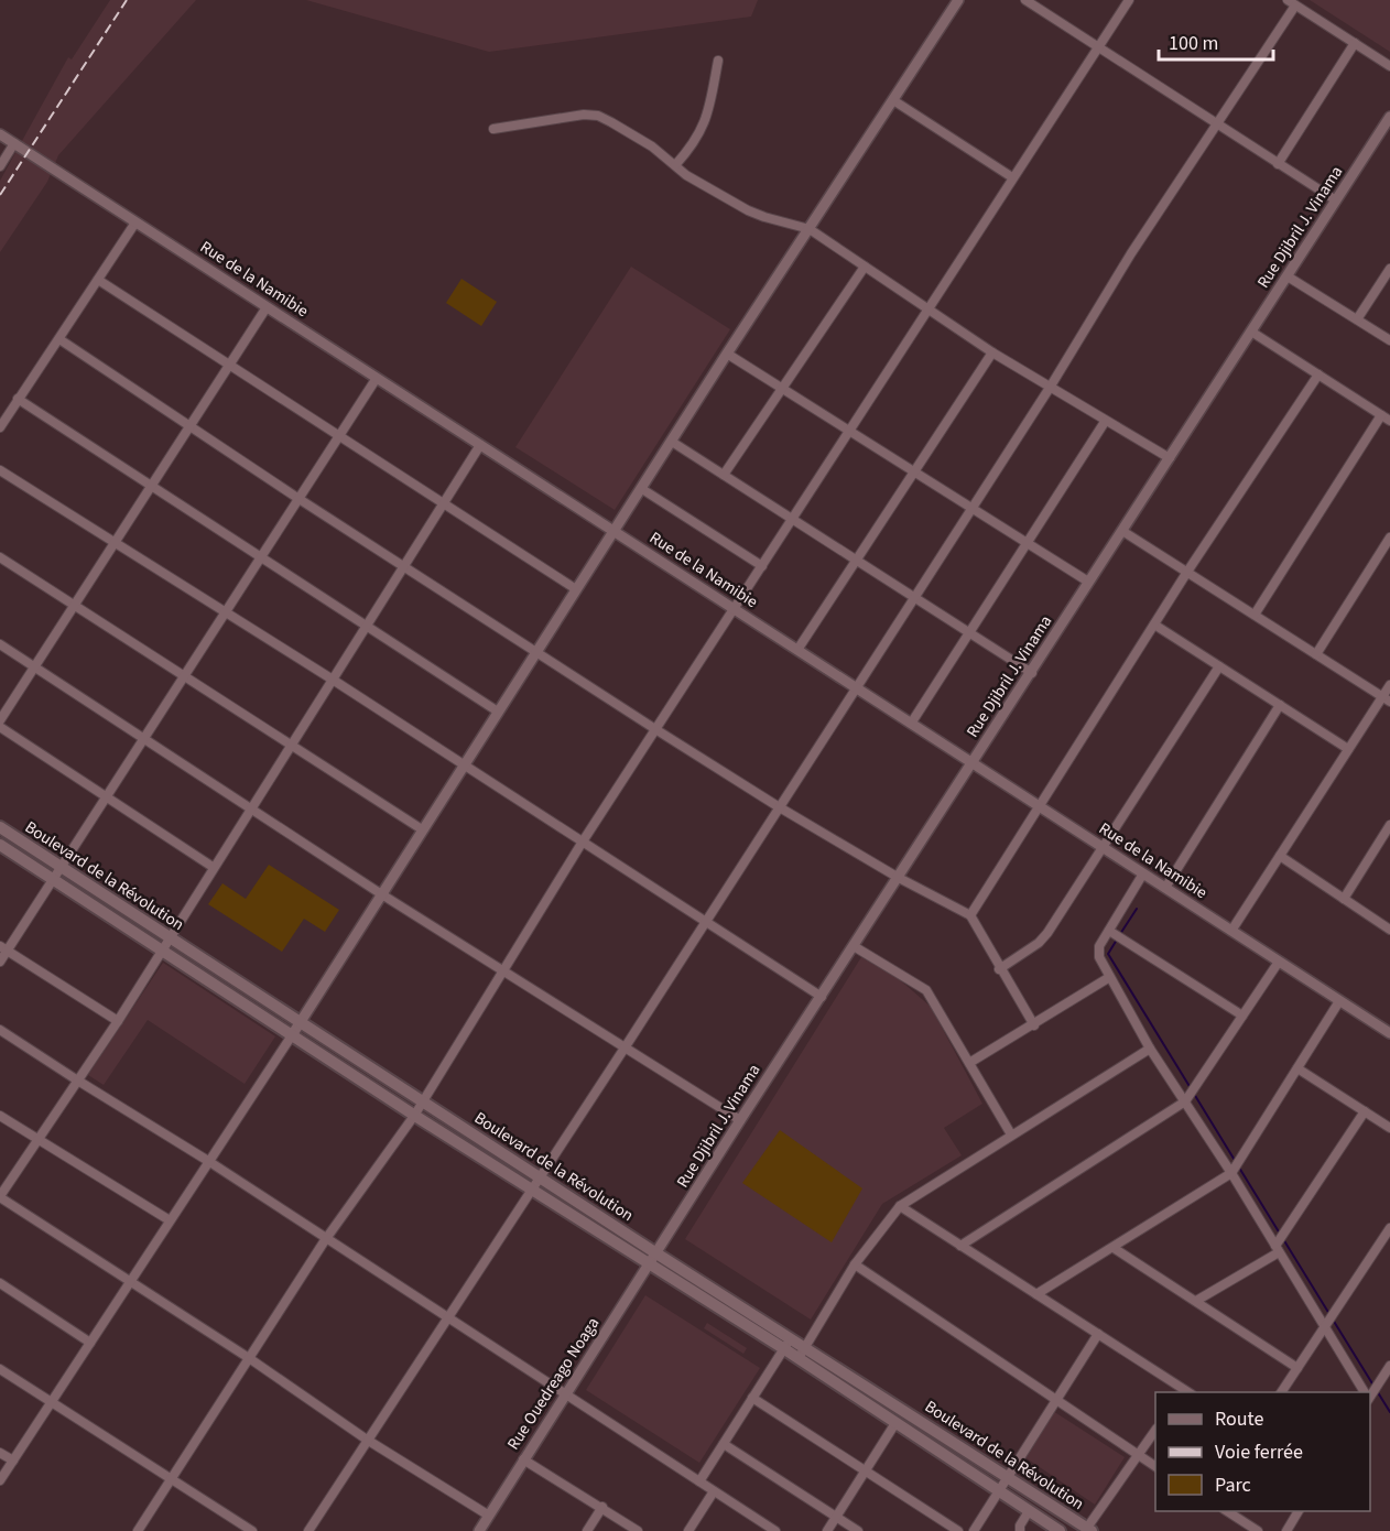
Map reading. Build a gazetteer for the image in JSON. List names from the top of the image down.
{
  "streets": {
    "main road": ["Boulevard de la Révolution"],
    "street": ["Rue Djibril J. Vinama", "Rue de la Namibie", "Rue Ouedreago Noaga"]
  },
  "crossings": [
    ["Rue Djibril J. Vinama", "Rue de la Namibie"],
    ["Rue Djibril J. Vinama", "Boulevard de la Révolution"],
    ["Rue Djibril J. Vinama", "Rue Ouedreago Noaga"],
    ["Boulevard de la Révolution", "Rue Ouedreago Noaga"]
  ],
  "legend": ["Route", "Voie ferrée", "Parc"],
  "scale_bar": "100 m"
}
